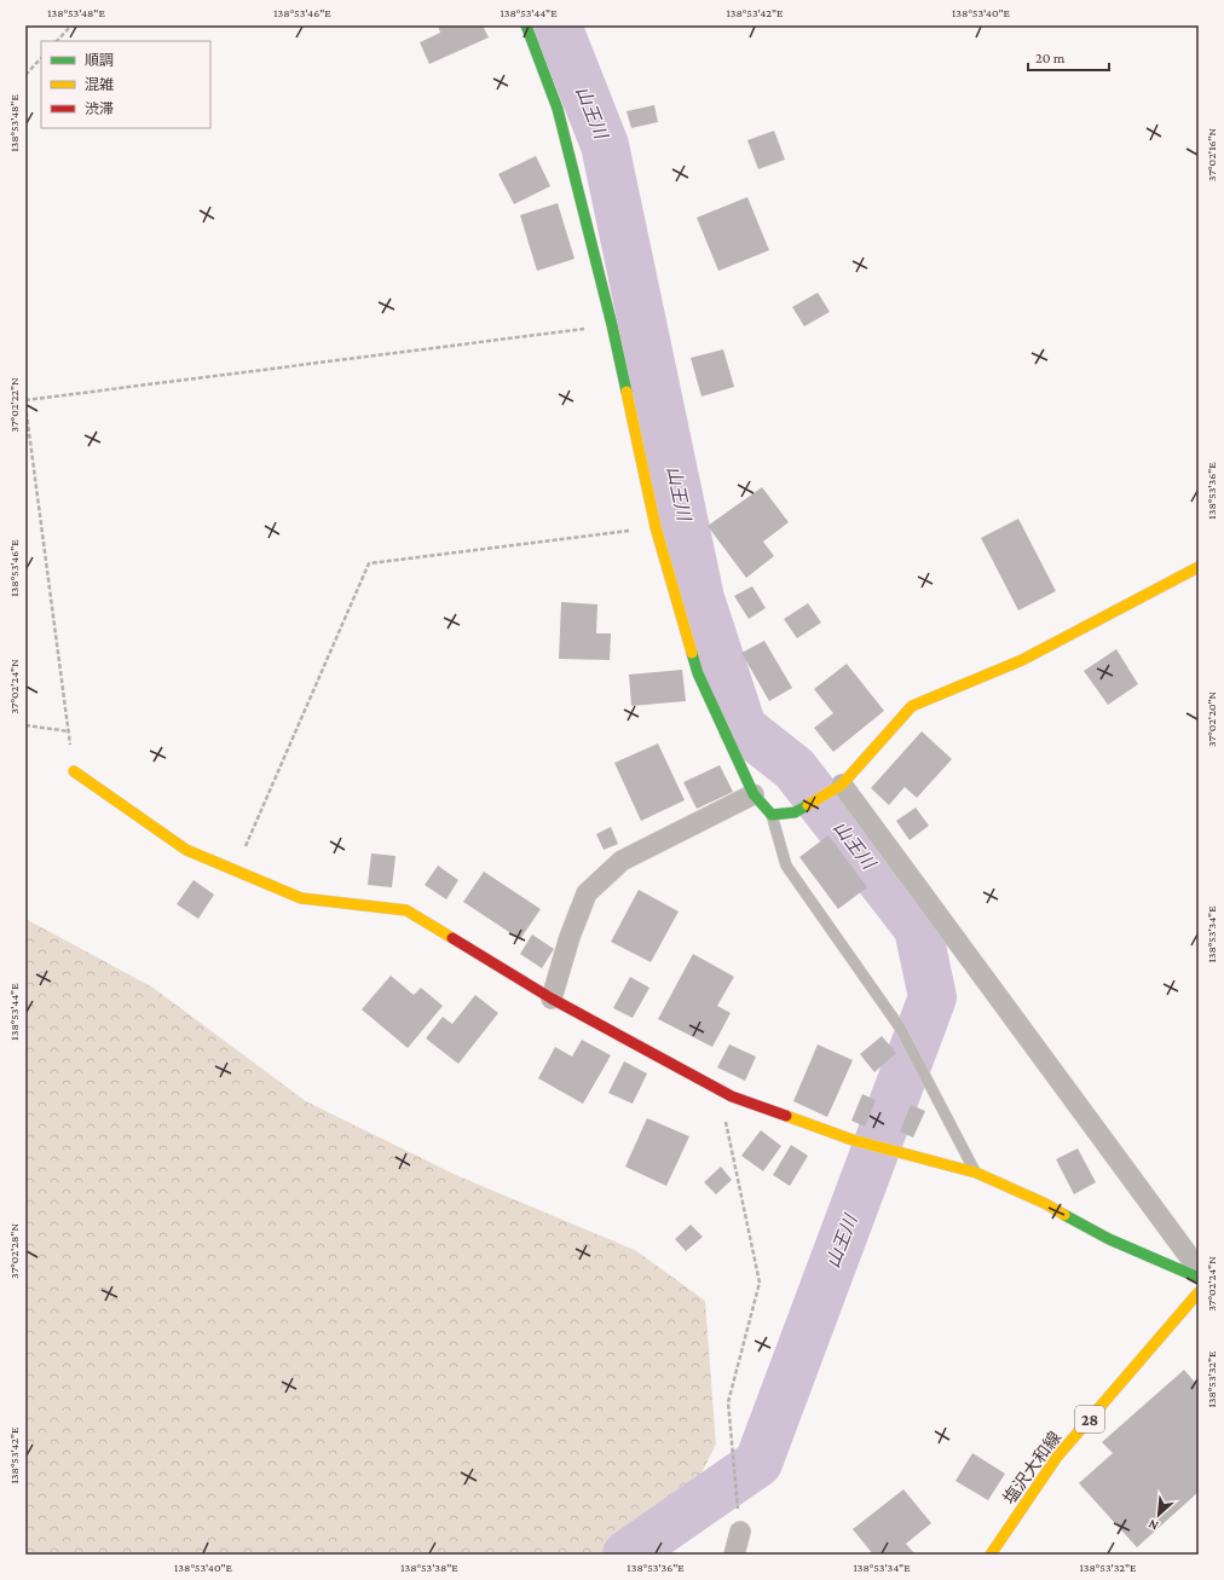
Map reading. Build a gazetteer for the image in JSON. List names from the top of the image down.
{
  "streets": {
    "street": ["28", "塩沢大和線"]
  },
  "water": ["山王川"],
  "legend": ["順調", "混雑", "渋滞"],
  "scale_bar": "20 m",
  "north": "bottom left",
  "coordinates": [
    "138°53'48\"E",
    "138°53'46\"E",
    "138°53'44\"E",
    "138°53'42\"E",
    "138°53'40\"E",
    "37°02'16\"N",
    "37°02'22\"N",
    "138°53'36\"E",
    "37°02'24\"N",
    "37°02'20\"N",
    "138°53'34\"E",
    "37°02'28\"N",
    "138°53'32\"E",
    "138°53'38\"E"
  ]
}
